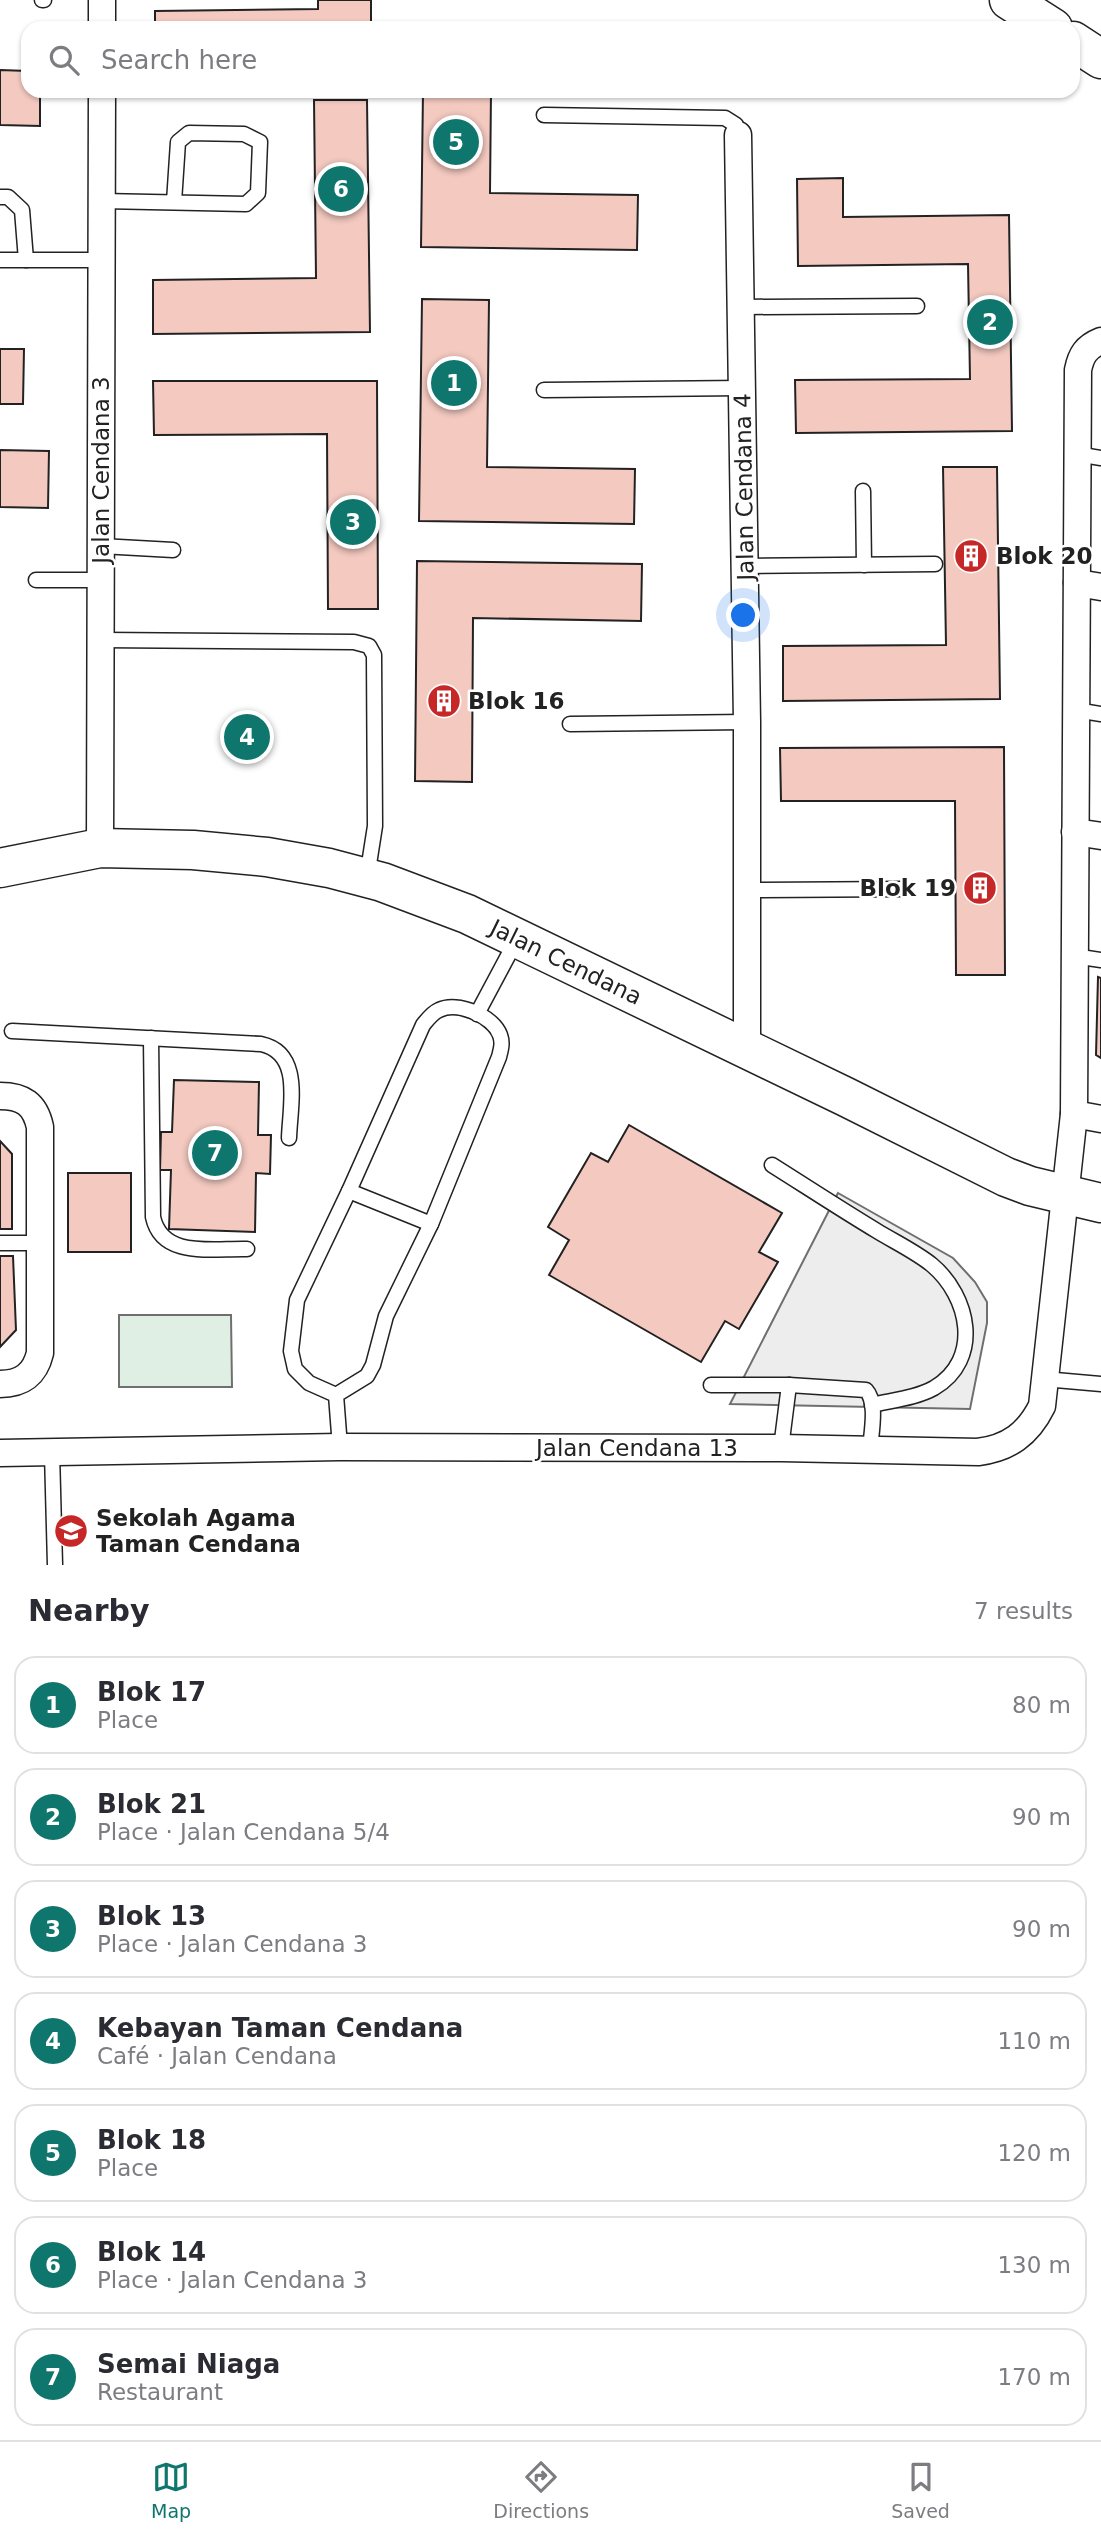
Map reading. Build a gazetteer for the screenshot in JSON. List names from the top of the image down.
{
  "streets": {
    "street": [
      "Jalan Cendana 3",
      "Jalan Cendana 4",
      "Jalan Cendana",
      "Jalan Cendana 13"
    ]
  },
  "crossings": [
    ["Jalan Cendana 3", "Jalan Cendana"],
    ["Jalan Cendana 4", "Jalan Cendana"],
    ["Jalan Cendana", "Jalan Cendana 13"]
  ],
  "places": {
    "building": ["Blok 20", "Blok 16", "Blok 19"],
    "school or university": ["Sekolah Agama Taman Cendana"]
  },
  "page": {
    "search": "Search here",
    "pins": [
      "5",
      "6",
      "2",
      "1",
      "3",
      "4",
      "7"
    ],
    "heading": ["Nearby", "7 results"],
    "list": [
      {
        "mark": "1",
        "name": "Blok 17",
        "note": "Place",
        "value": "80 m"
      },
      {
        "mark": "2",
        "name": "Blok 21",
        "note": "Place · Jalan Cendana 5/4",
        "value": "90 m"
      },
      {
        "mark": "3",
        "name": "Blok 13",
        "note": "Place · Jalan Cendana 3",
        "value": "90 m"
      },
      {
        "mark": "4",
        "name": "Kebayan Taman Cendana",
        "note": "Café · Jalan Cendana",
        "value": "110 m"
      },
      {
        "mark": "5",
        "name": "Blok 18",
        "note": "Place",
        "value": "120 m"
      },
      {
        "mark": "6",
        "name": "Blok 14",
        "note": "Place · Jalan Cendana 3",
        "value": "130 m"
      },
      {
        "mark": "7",
        "name": "Semai Niaga",
        "note": "Restaurant",
        "value": "170 m"
      }
    ],
    "nav": ["Map", "Directions", "Saved"]
  }
}
